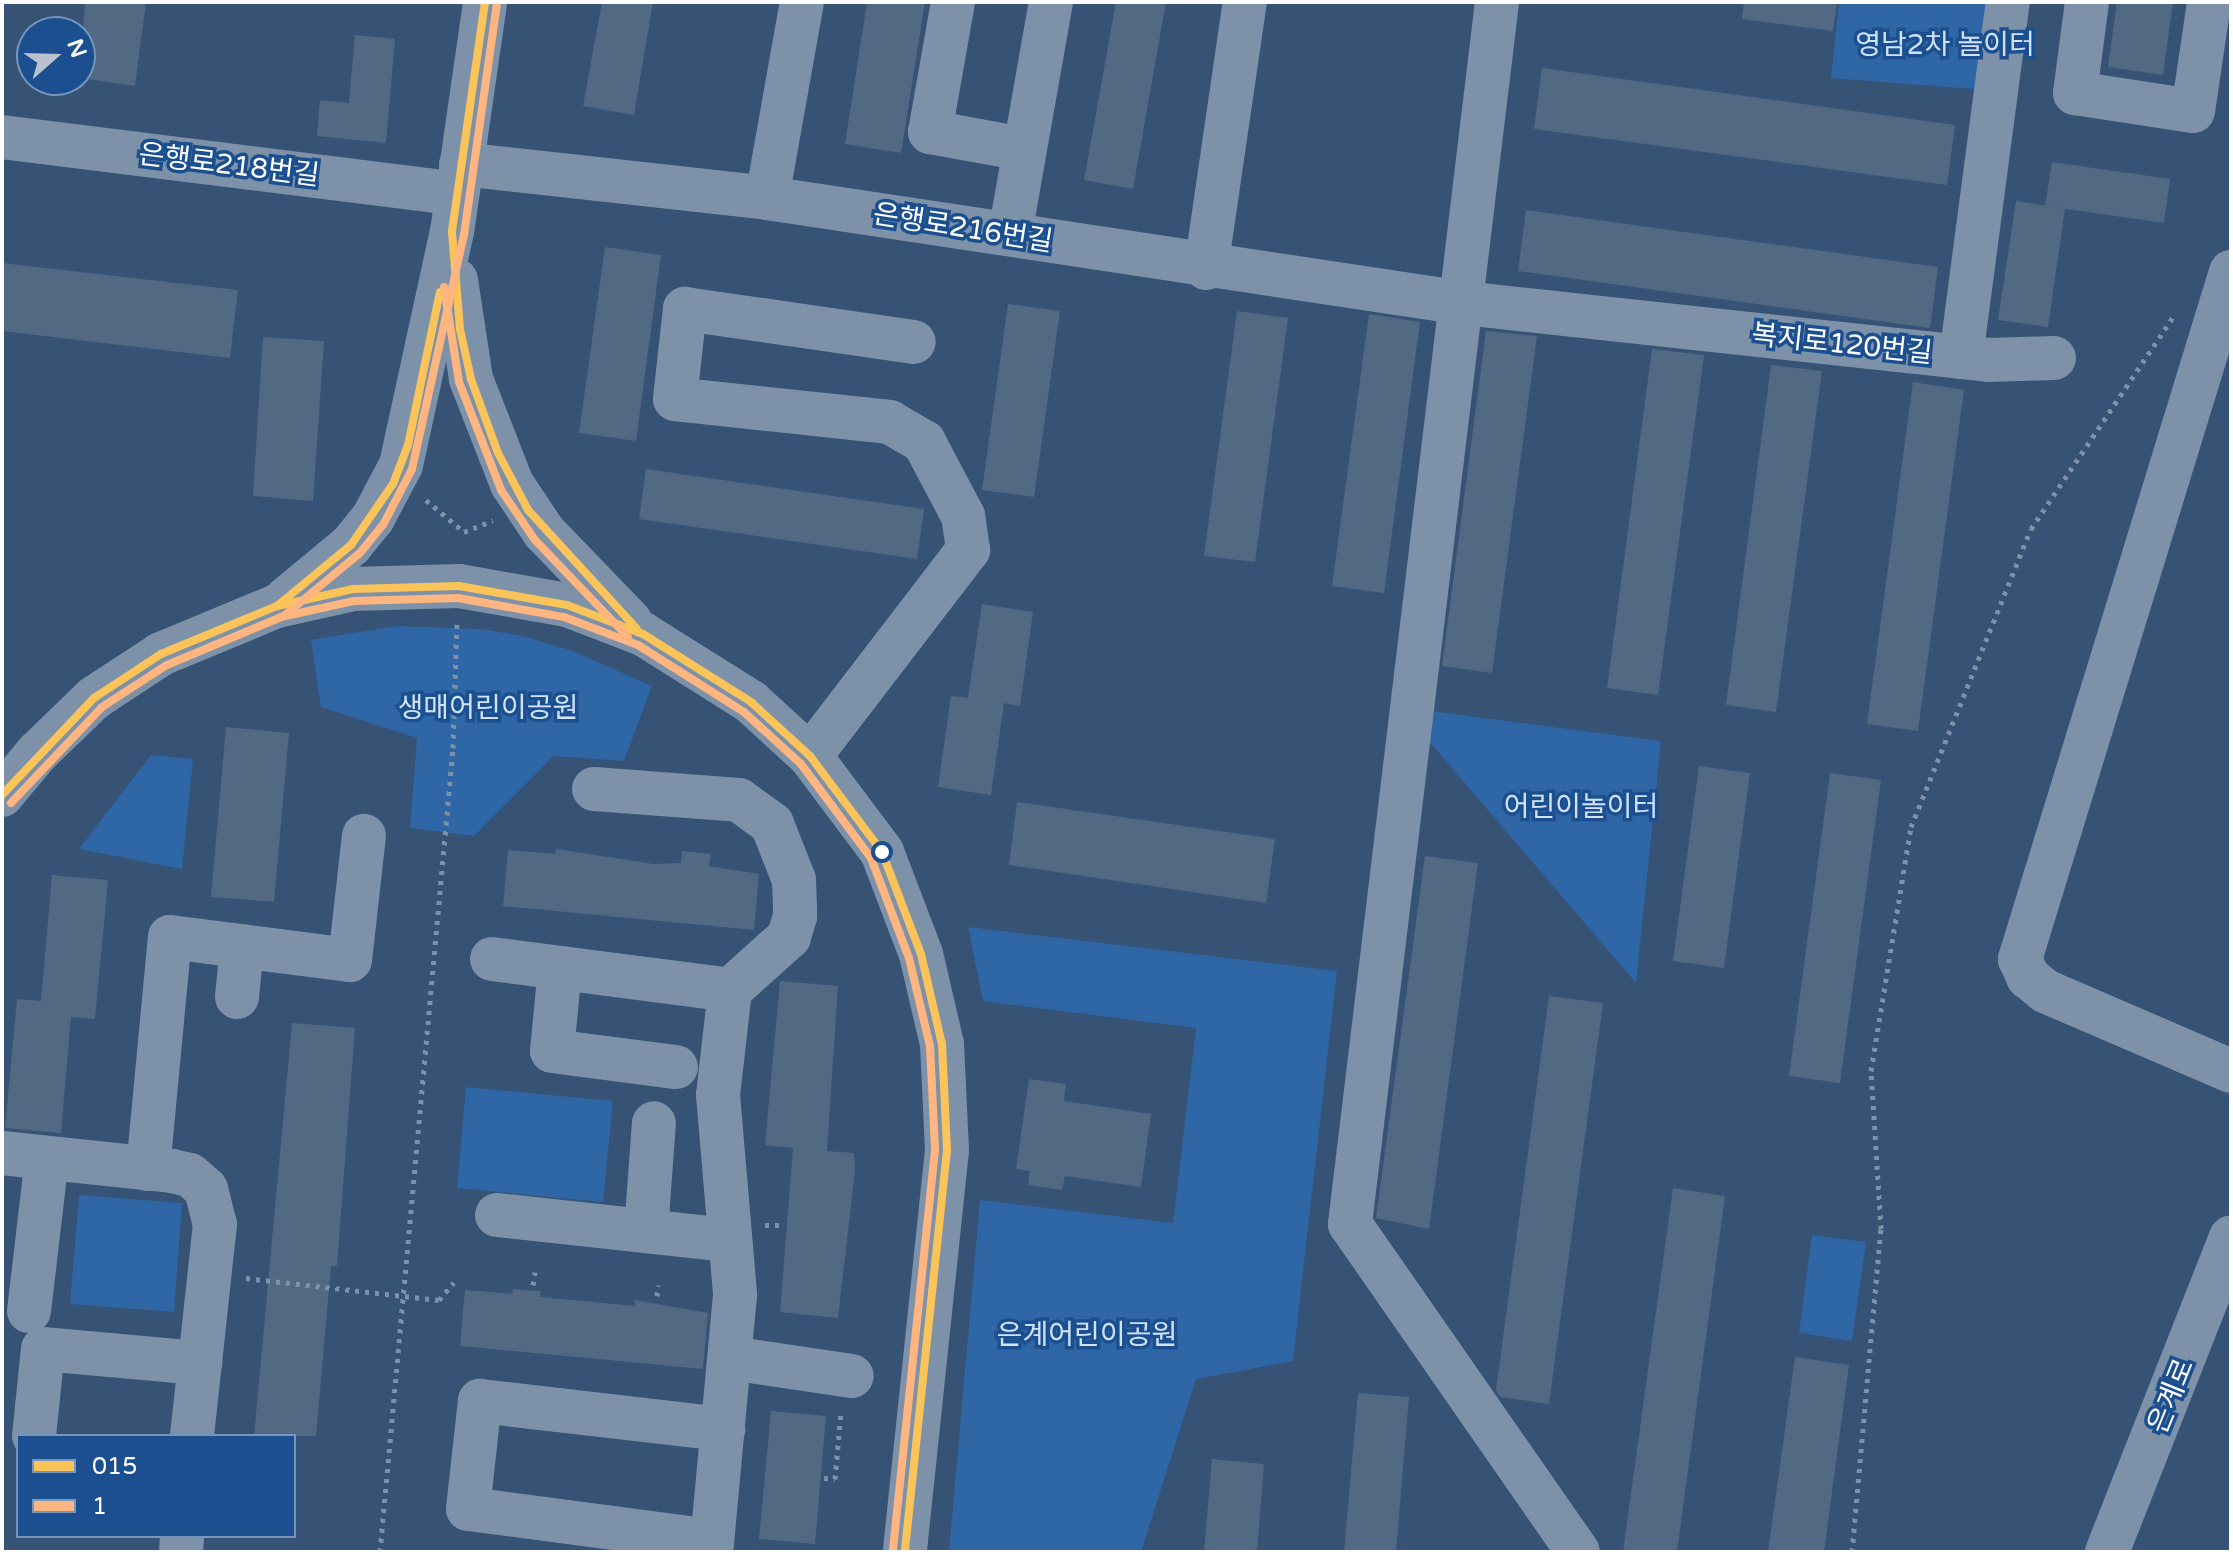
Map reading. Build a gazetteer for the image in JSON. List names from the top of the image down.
{
  "streets": {
    "street": [
      "은행로218번길",
      "은행로216번길",
      "복지로120번길",
      "은계로"
    ]
  },
  "crossings": [
    ["은행로218번길", "은행로216번길"],
    ["은행로216번길", "복지로120번길"]
  ],
  "parks": [
    "영남2차 놀이터",
    "생매어린이공원",
    "어린이놀이터",
    "은계어린이공원"
  ],
  "lines": ["transit line 015", "transit line 1"],
  "legend": ["015", "1"],
  "north": "right"
}
